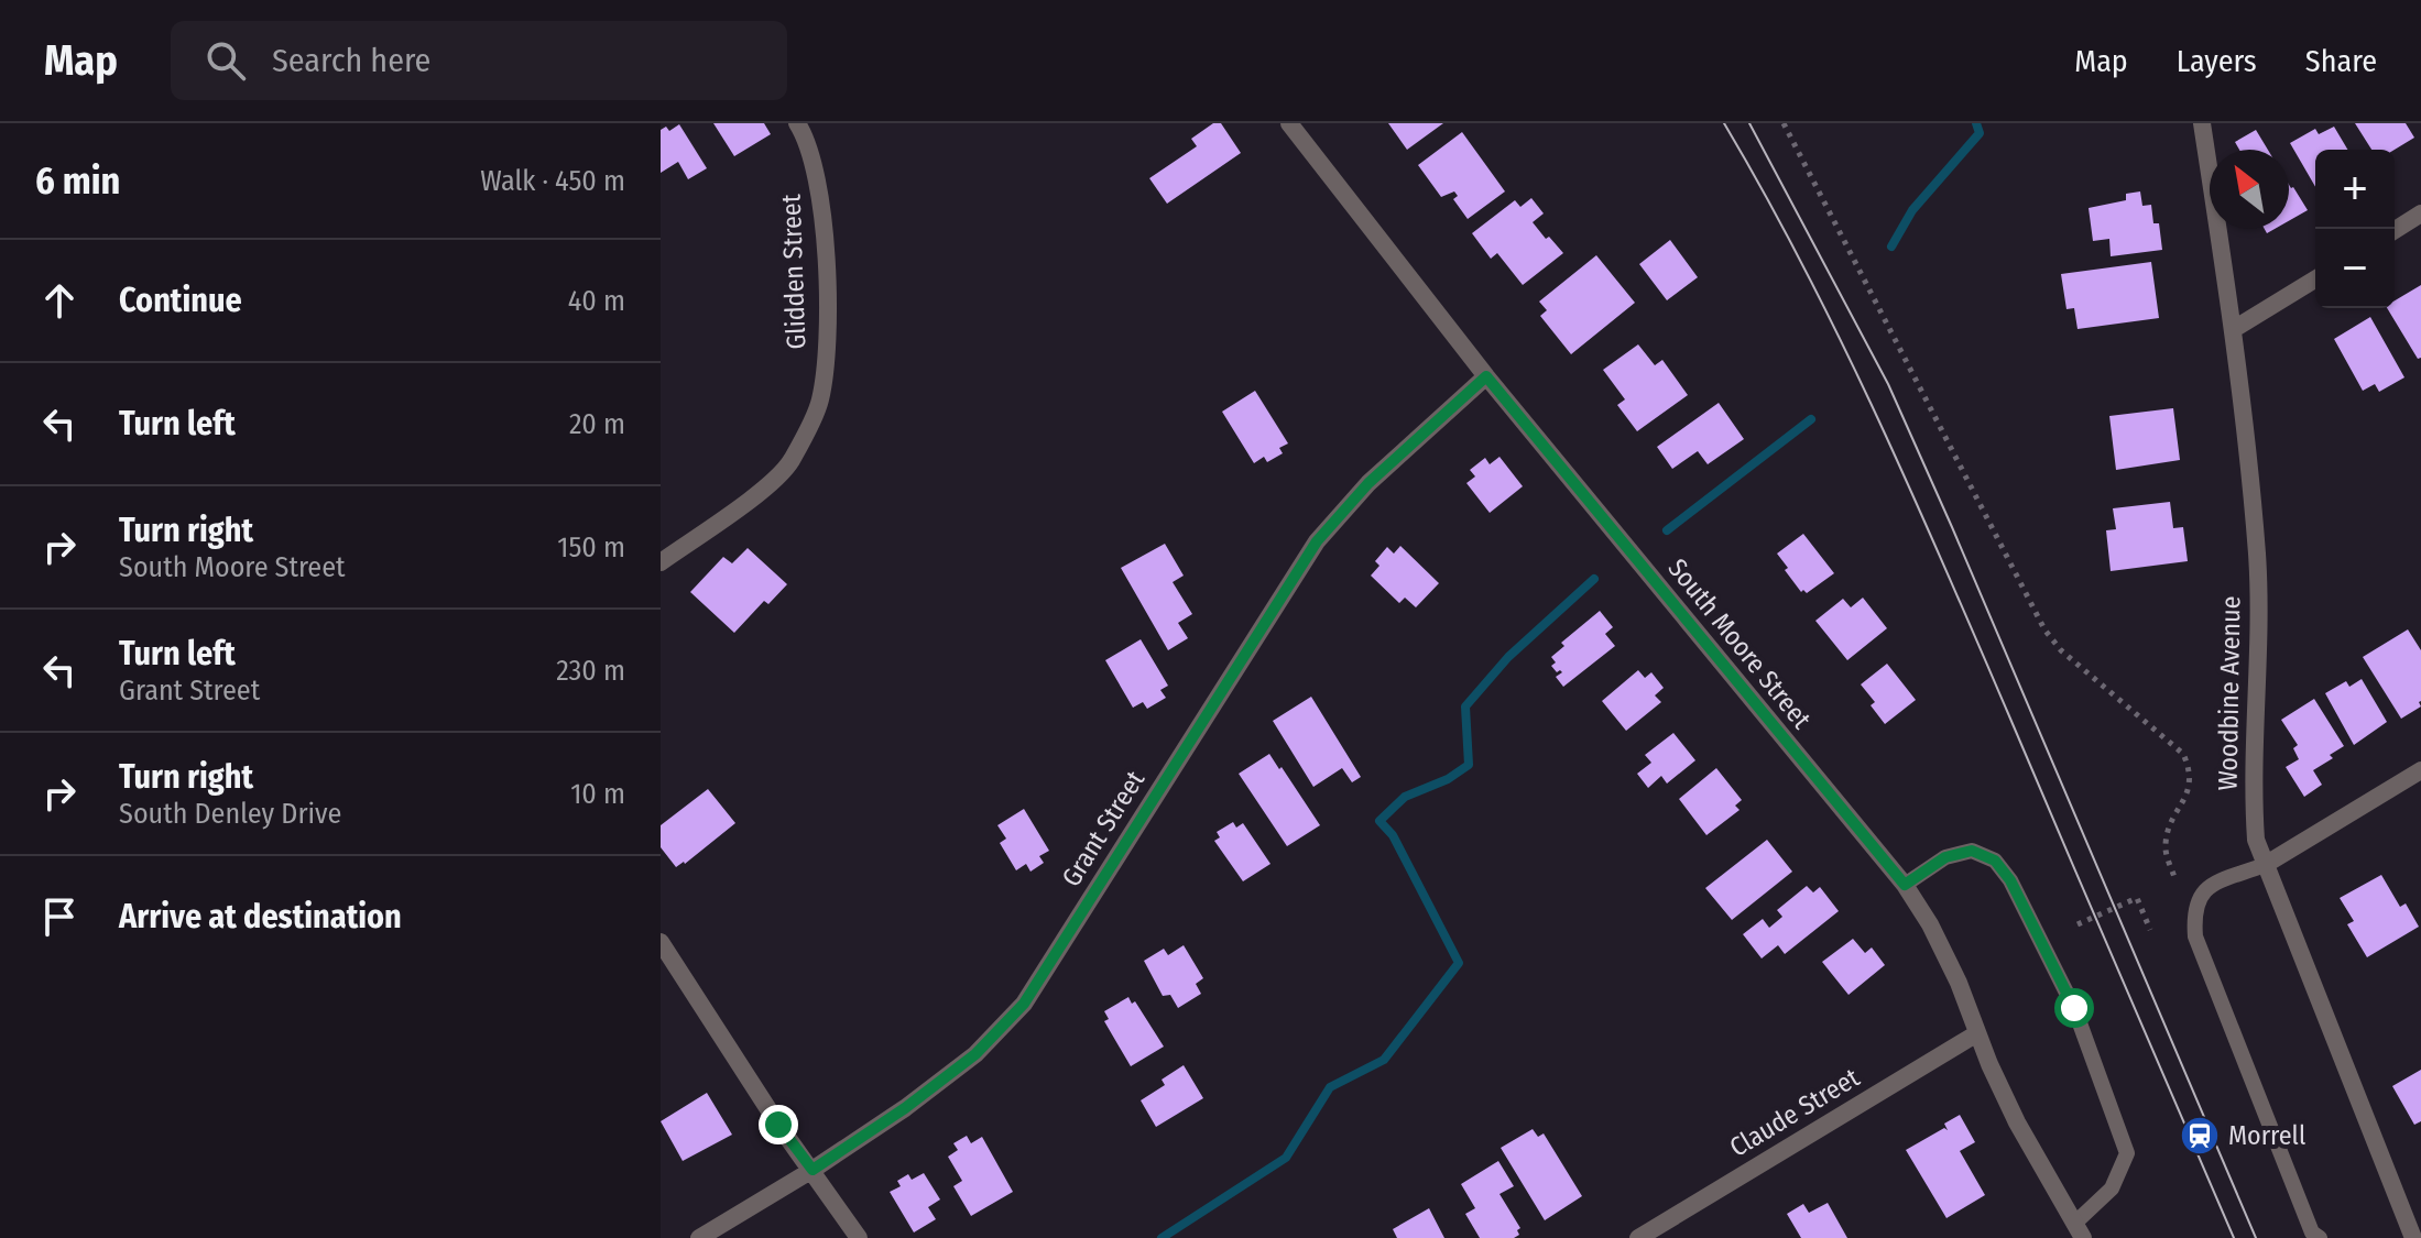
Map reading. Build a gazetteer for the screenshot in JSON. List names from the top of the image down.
{
  "streets": {
    "street": [
      "Glidden Street",
      "South Moore Street",
      "Woodbine Avenue",
      "Grant Street",
      "Claude Street"
    ]
  },
  "crossings": [
    ["South Moore Street", "Grant Street"],
    ["South Moore Street", "Claude Street"]
  ],
  "places": {
    "station": ["Morrell"]
  },
  "north": "top left",
  "page": {
    "header": "Map",
    "search": "Search here",
    "nav": ["Map", "Layers", "Share"],
    "heading": ["6 min", "Walk · 450 m"],
    "map_buttons": ["+", "−"],
    "list": [
      ["Continue", "40 m"],
      ["Turn left", "20 m"],
      ["Turn right", "South Moore Street", "150 m"],
      ["Turn left", "Grant Street", "230 m"],
      ["Turn right", "South Denley Drive", "10 m"],
      "Arrive at destination"
    ]
  }
}
